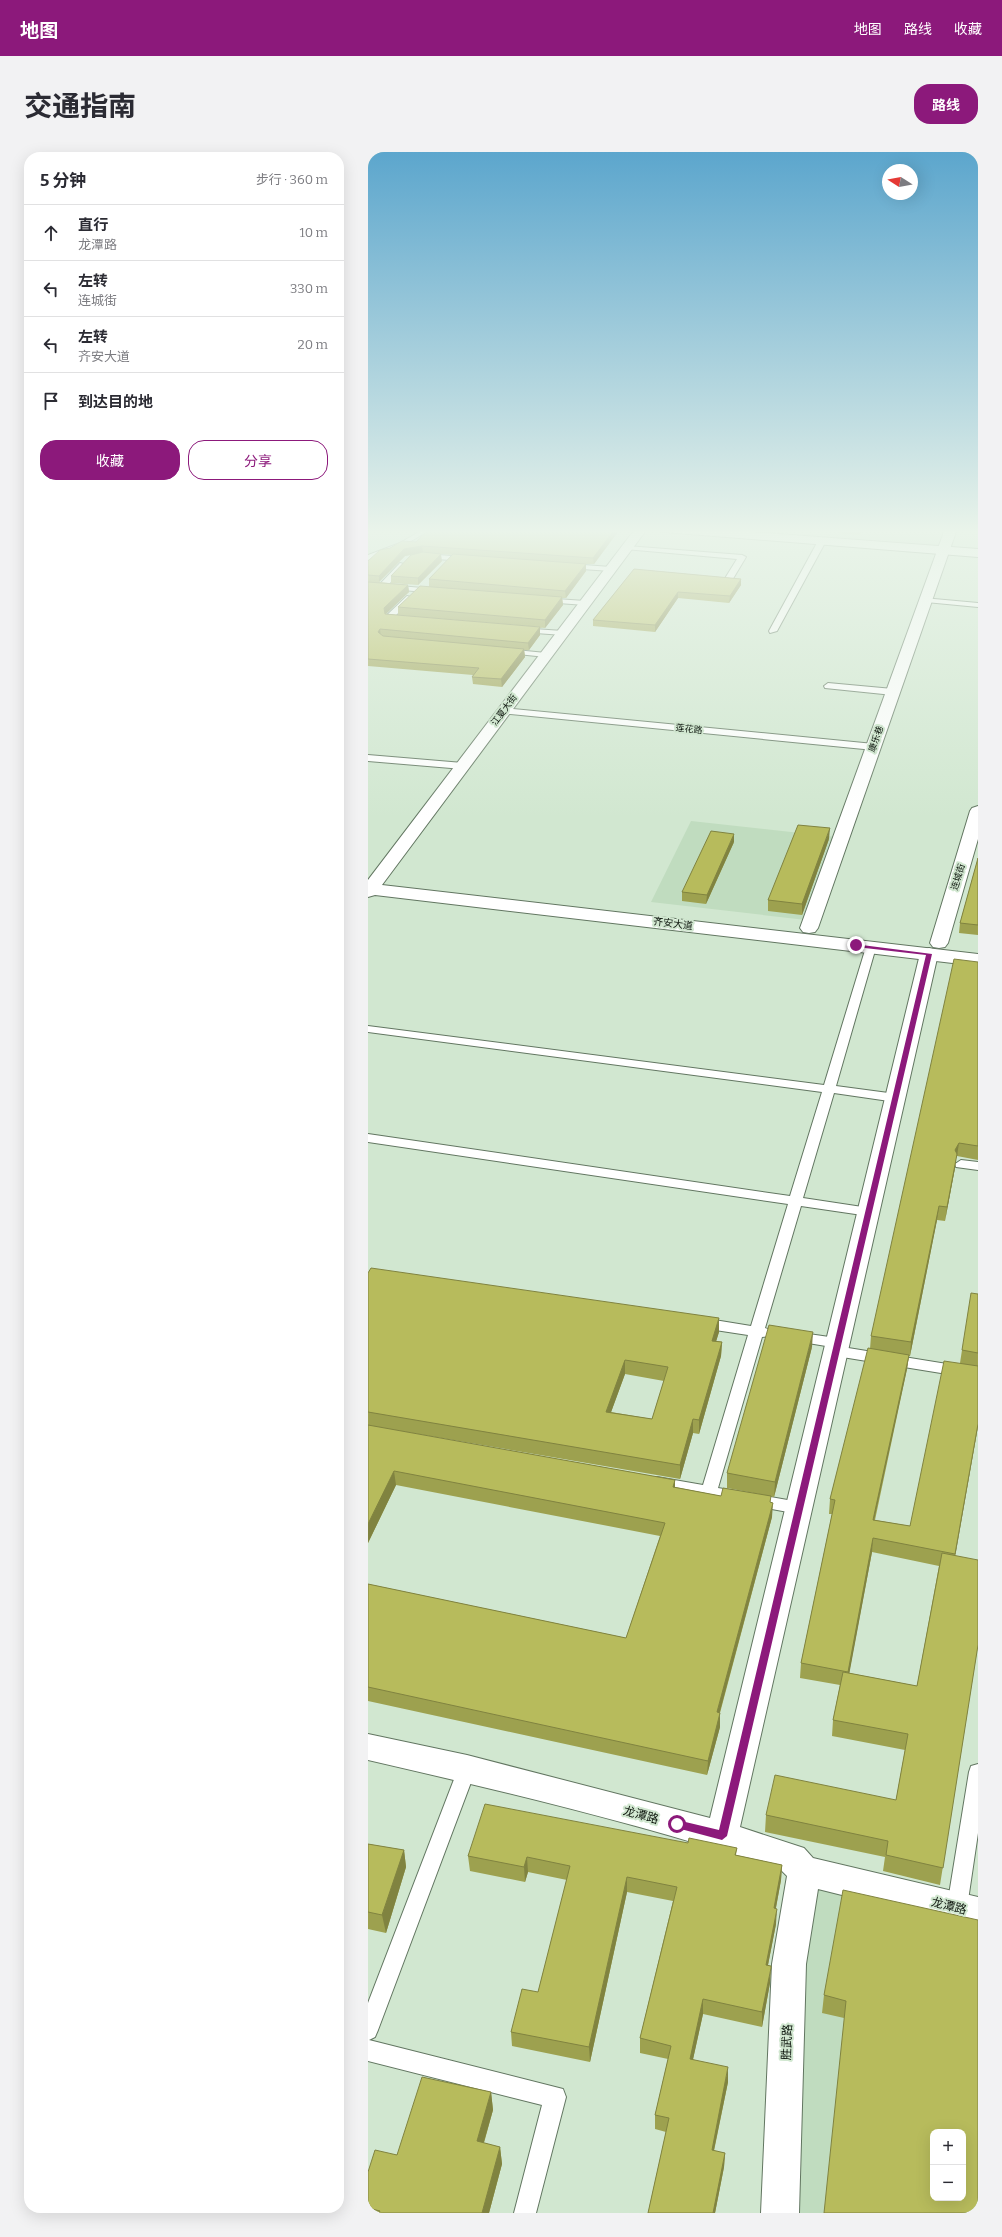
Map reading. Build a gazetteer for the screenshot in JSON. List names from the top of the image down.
{
  "streets": {
    "street": [
      "江夏大街",
      "康乐巷",
      "连城街",
      "齐安大道",
      "龙潭路",
      "胜武路"
    ],
    "lane": ["莲花路"]
  },
  "crossings": [
    ["江夏大街", "莲花路"],
    ["江夏大街", "齐安大道"],
    ["莲花路", "康乐巷"],
    ["康乐巷", "齐安大道"],
    ["连城街", "齐安大道"],
    ["连城街", "龙潭路"],
    ["龙潭路", "胜武路"]
  ],
  "north": "left",
  "page": {
    "header": "地图",
    "nav": ["地图", "路线", "收藏"],
    "title": "交通指南",
    "buttons": [
      "路线",
      ["收藏", "分享"]
    ],
    "heading": ["5 分钟", "步行 · 360 m"],
    "list": [
      ["直行", "龙潭路", "10 m"],
      ["左转", "连城街", "330 m"],
      ["左转", "齐安大道", "20 m"],
      "到达目的地"
    ],
    "map_buttons": ["+", "−"]
  }
}
